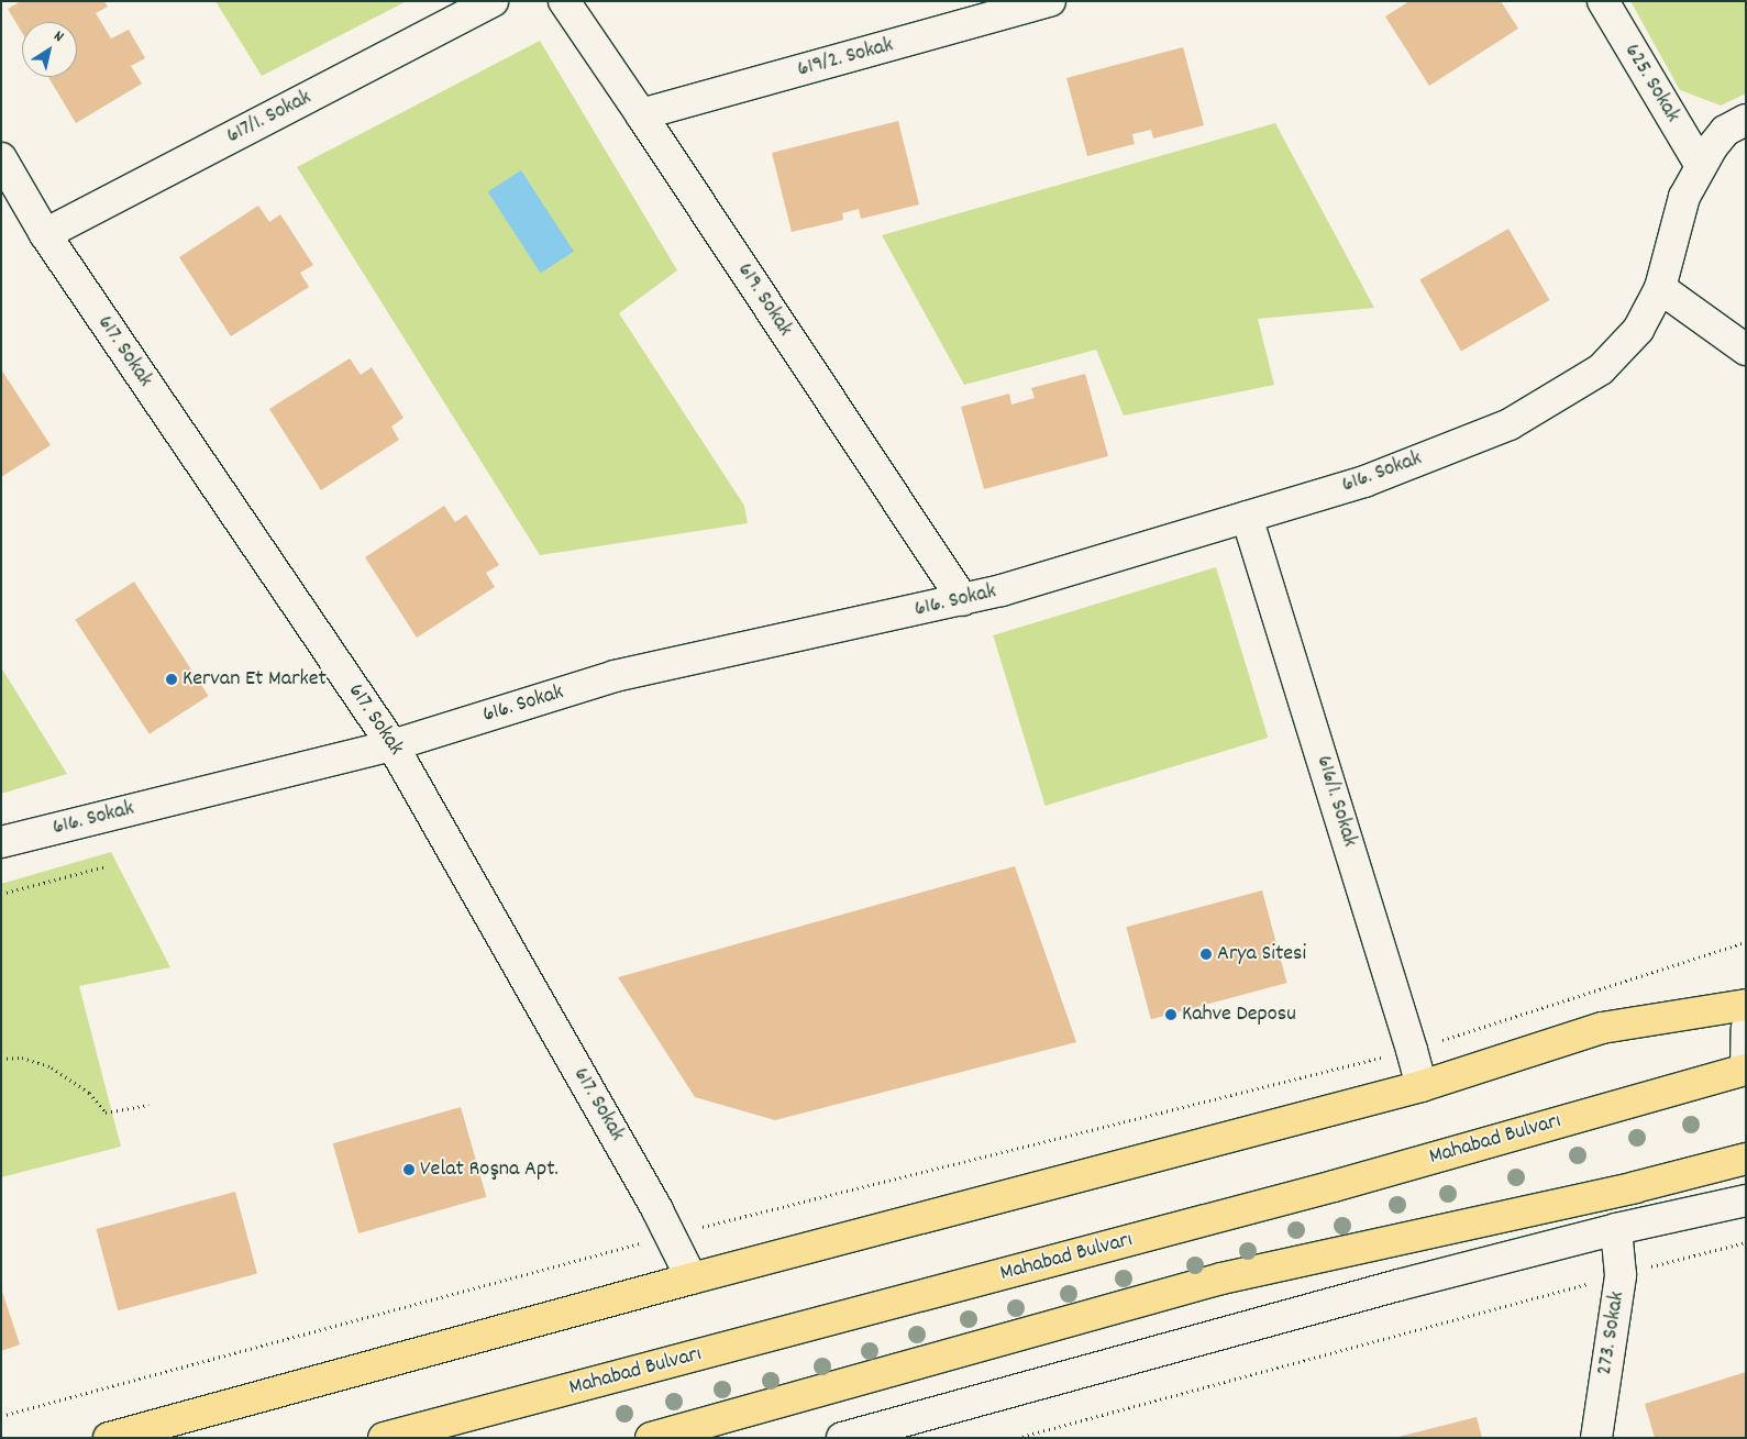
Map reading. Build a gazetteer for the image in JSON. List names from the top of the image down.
{
  "streets": {
    "main road": ["Mahabad Bulvarı"],
    "street": [
      "619/2. Sokak",
      "625. Sokak",
      "617/1. Sokak",
      "619. Sokak",
      "617. Sokak",
      "616. Sokak",
      "616/1. Sokak",
      "273. Sokak"
    ]
  },
  "crossings": [
    ["619/2. Sokak", "619. Sokak"],
    ["625. Sokak", "616. Sokak"],
    ["617/1. Sokak", "617. Sokak"],
    ["619. Sokak", "616. Sokak"],
    ["617. Sokak", "616. Sokak"],
    ["616. Sokak", "616/1. Sokak"]
  ],
  "places": [
    "Kervan Et Market",
    "Arya Sitesi",
    "Kahve Deposu",
    "Velat Roşna Apt."
  ],
  "north": "top right"
}
